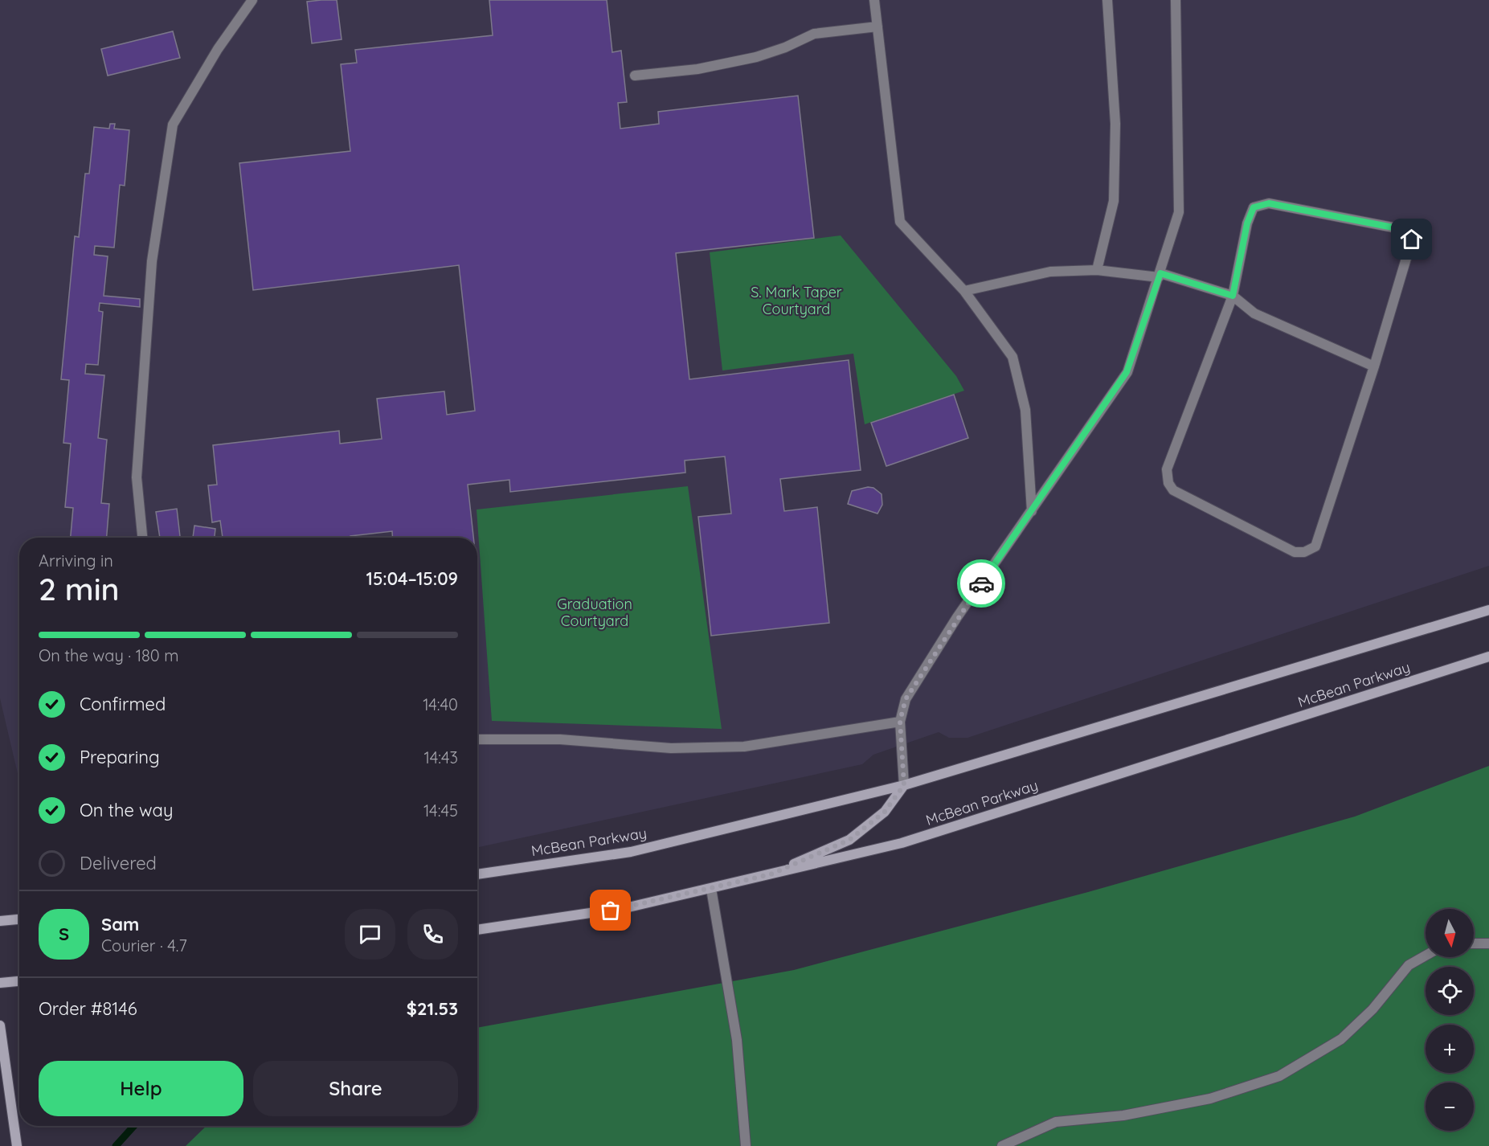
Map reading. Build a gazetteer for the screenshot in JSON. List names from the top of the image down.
{
  "streets": {
    "main road": ["McBean Parkway"]
  },
  "parks": ["S. Mark Taper Courtyard", "Graduation Courtyard"],
  "north": "bottom",
  "page": {
    "heading": ["2 min", "Arriving in", "15:04–15:09"],
    "panel": [
      "Sam",
      "Courier · 4.7",
      "Order #8146",
      "$21.53"
    ],
    "bar": "On the way · 180 m",
    "list": [
      ["Confirmed", "14:40"],
      ["Preparing", "14:43"],
      ["On the way", "14:45"],
      "Delivered"
    ],
    "map_buttons": ["+", "−"],
    "round": "S",
    "buttons": ["Help", "Share"]
  }
}
